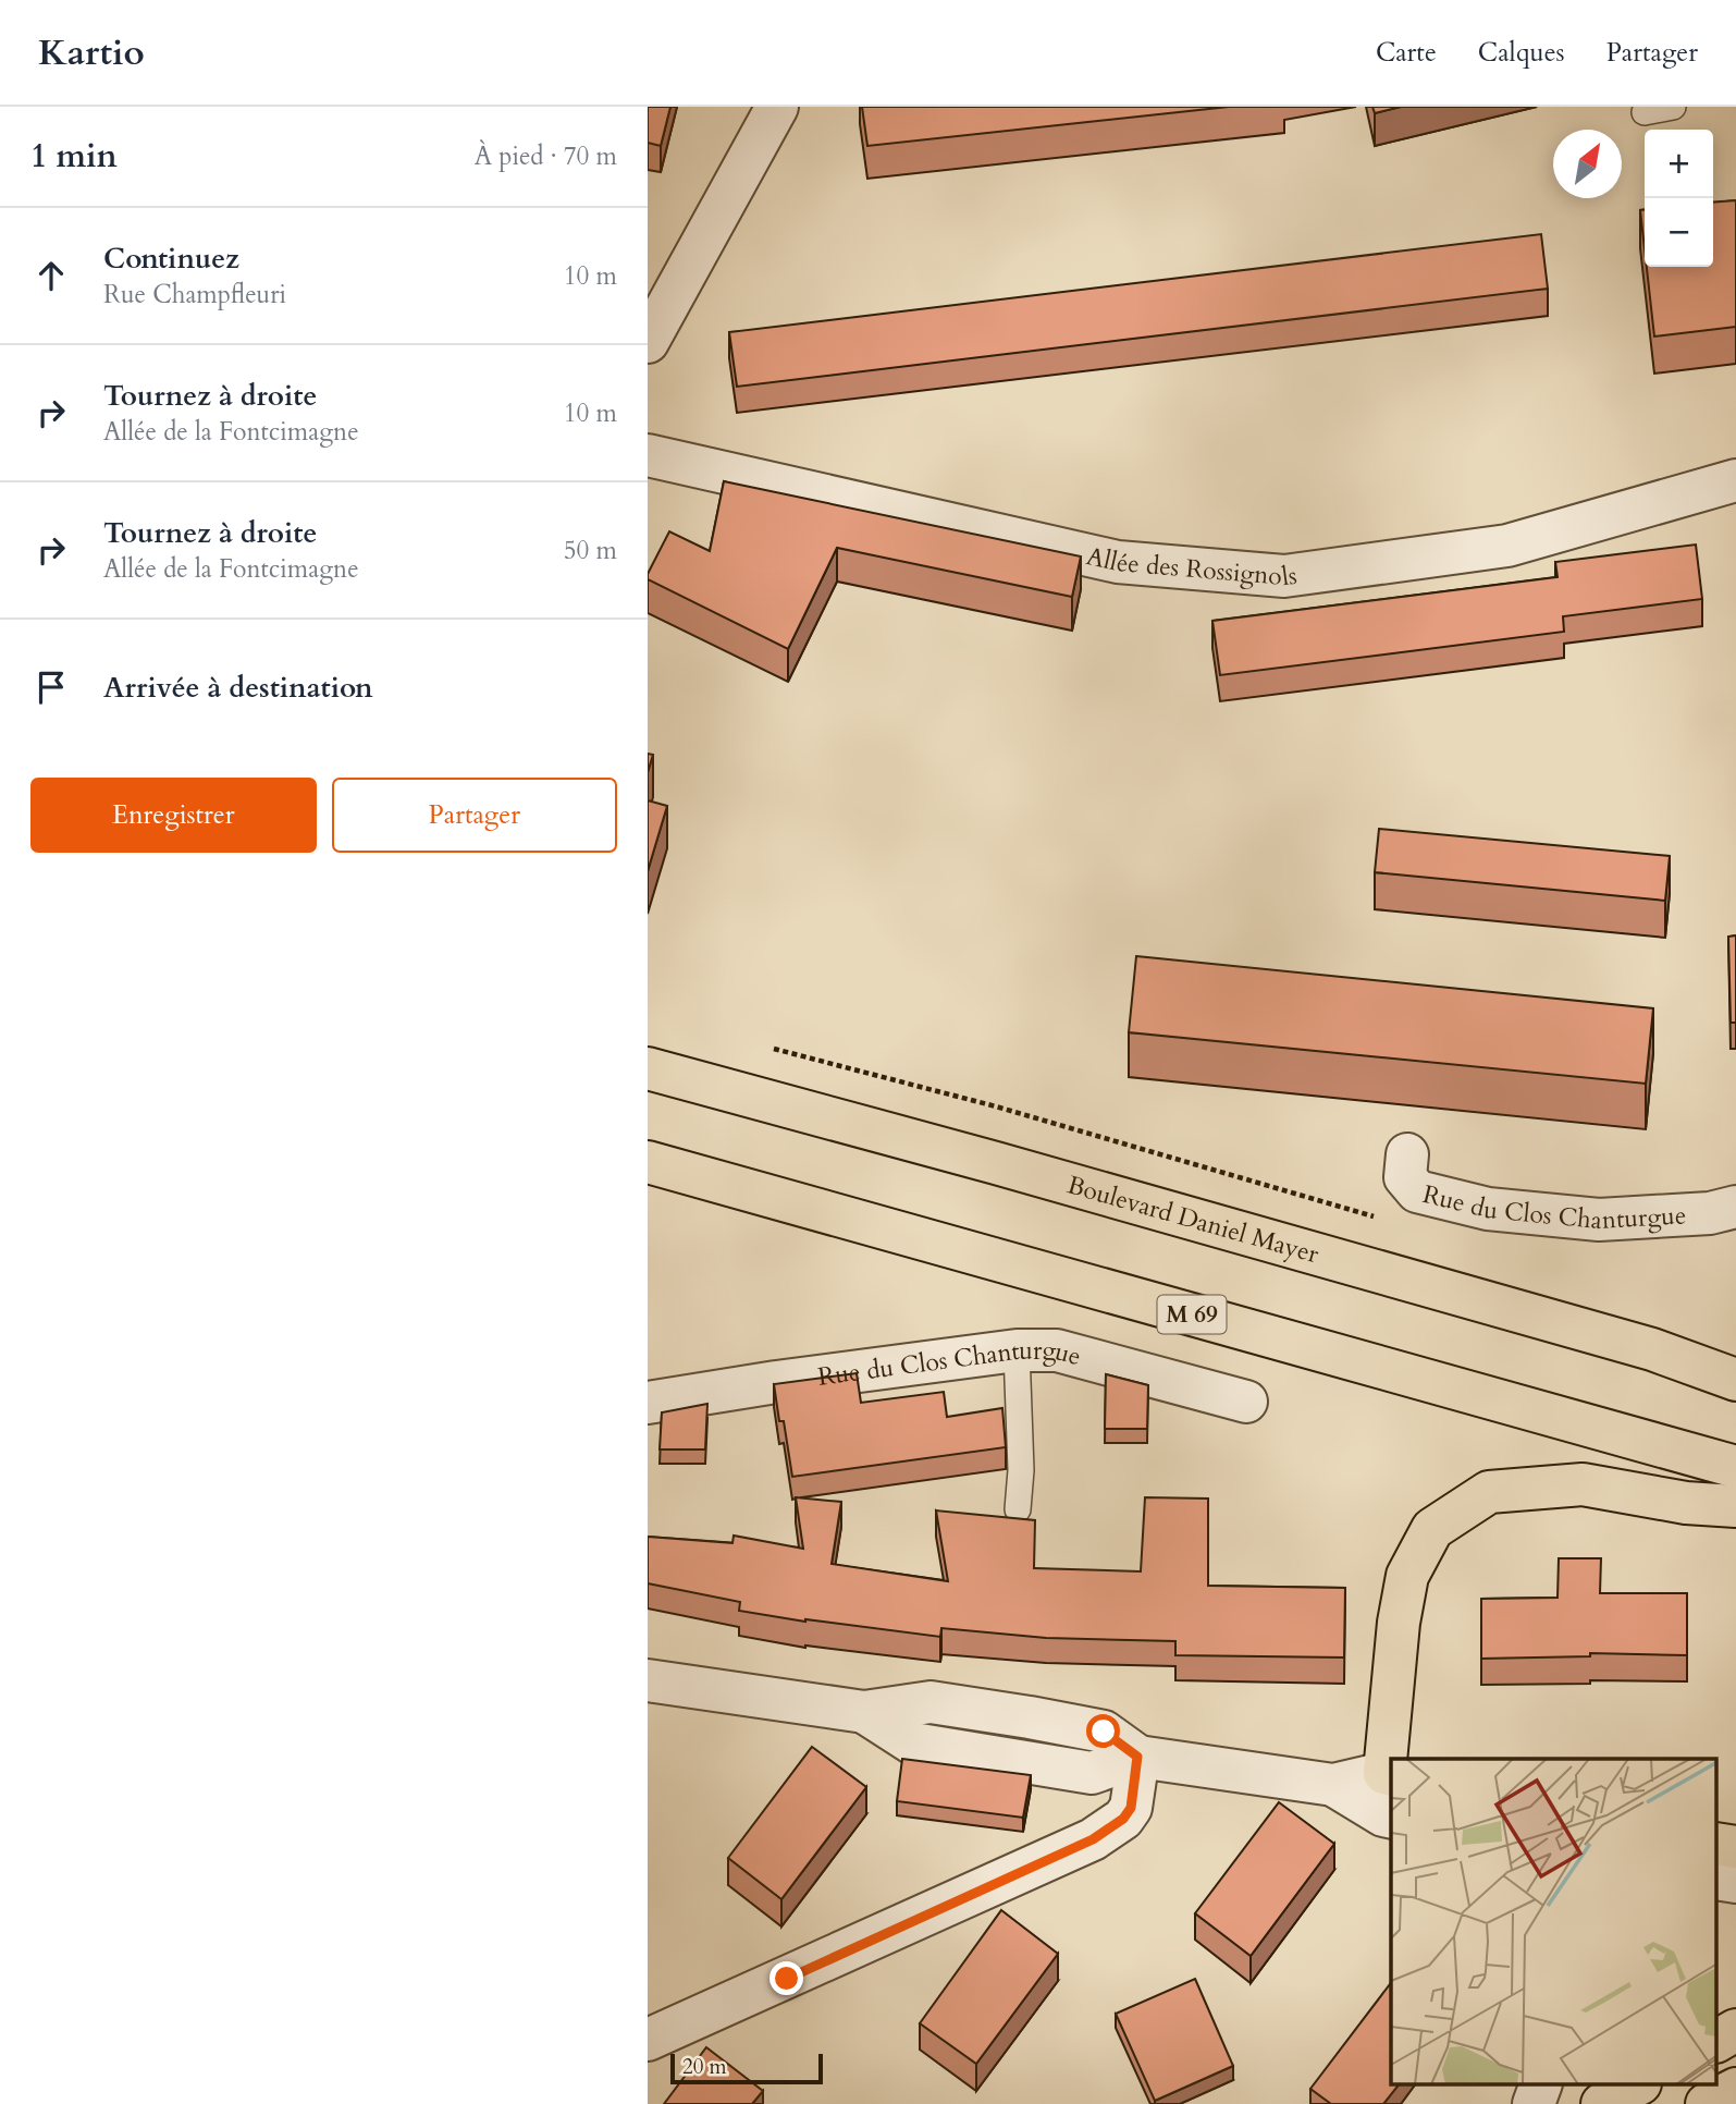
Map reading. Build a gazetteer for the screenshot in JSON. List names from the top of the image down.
{
  "streets": {
    "main road": ["Boulevard Daniel Mayer", "M 69"],
    "street": ["Allée des Rossignols", "Rue du Clos Chanturgue"]
  },
  "scale_bar": "20 m",
  "north": "top right",
  "page": {
    "header": "Kartio",
    "nav": ["Carte", "Calques", "Partager"],
    "heading": ["1 min", "À pied · 70 m"],
    "map_buttons": ["+", "−"],
    "list": [
      ["Continuez", "Rue Champfleuri", "10 m"],
      ["Tournez à droite", "Allée de la Fontcimagne", "10 m"],
      ["Tournez à droite", "Allée de la Fontcimagne", "50 m"],
      "Arrivée à destination"
    ],
    "buttons": ["Enregistrer", "Partager"],
    "scale": "20 m"
  }
}
